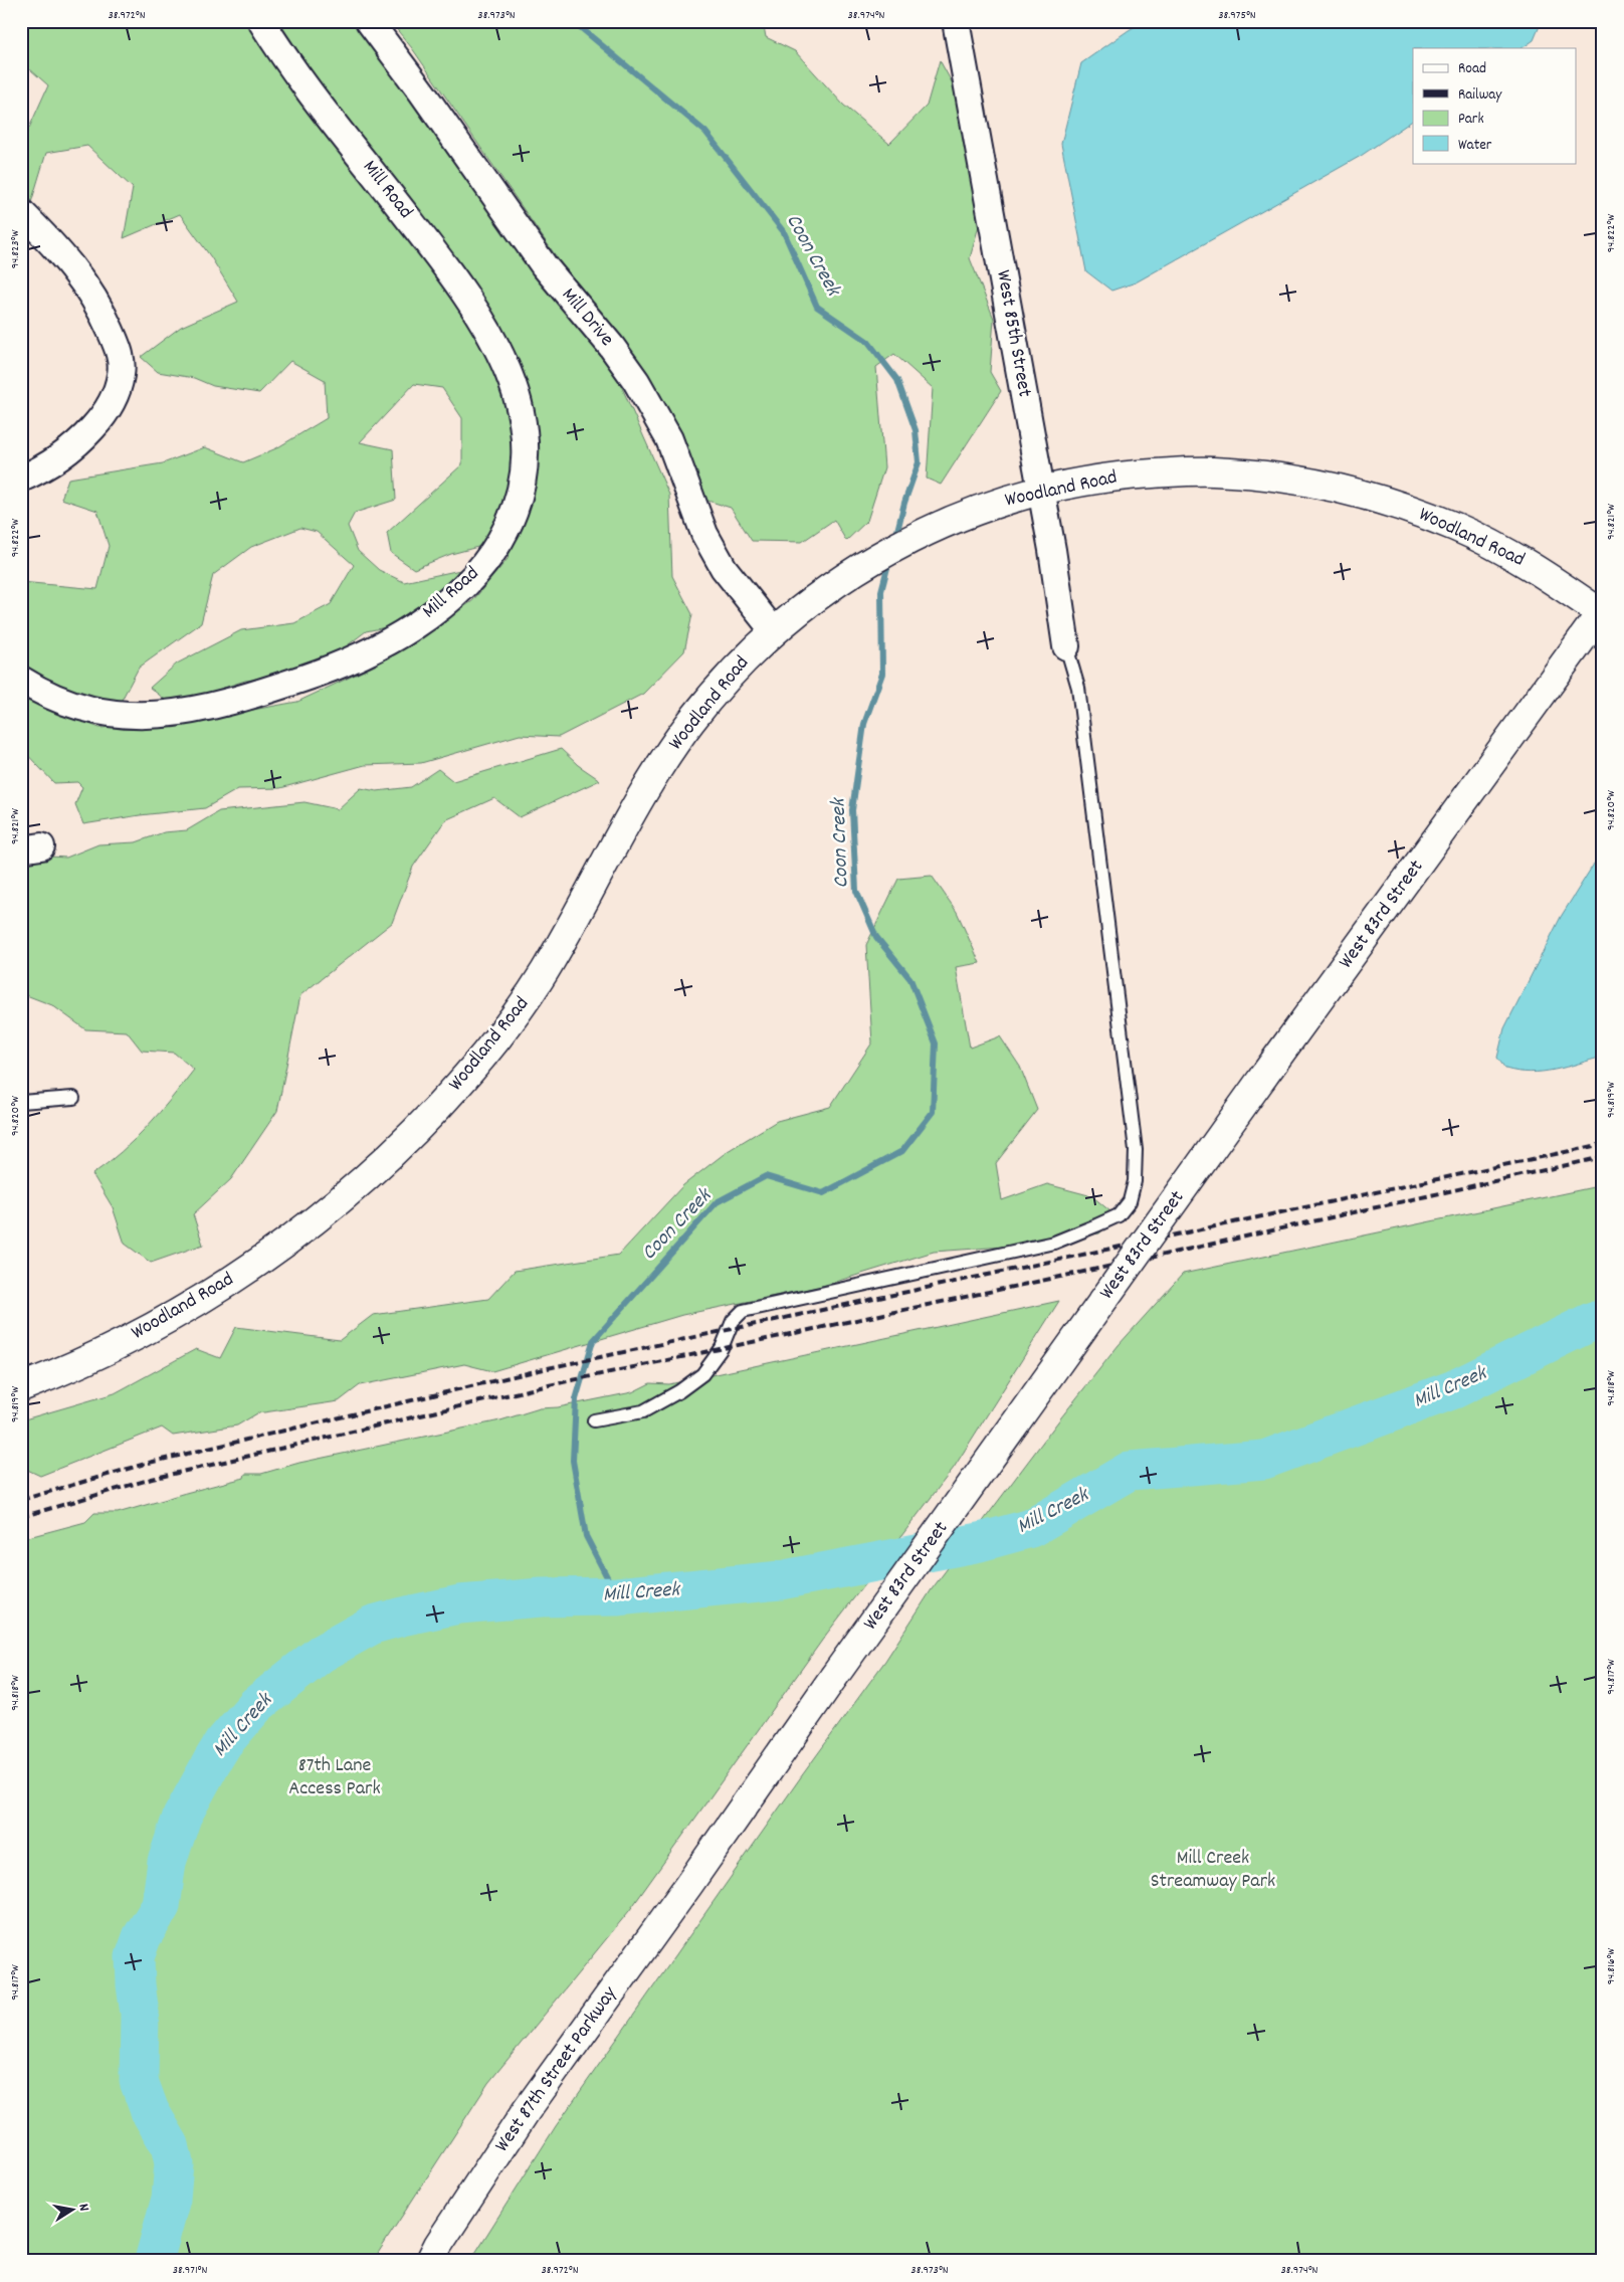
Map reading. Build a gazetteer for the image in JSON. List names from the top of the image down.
{
  "streets": {
    "main road": ["Woodland Road", "West 83rd Street", "West 87th Street Parkway"],
    "street": ["Mill Road", "Mill Drive", "West 85th Street"]
  },
  "crossings": [
    ["Mill Drive", "Woodland Road"],
    ["West 85th Street", "Woodland Road"],
    ["Woodland Road", "West 83rd Street"],
    ["West 83rd Street", "West 87th Street Parkway"]
  ],
  "water": ["Coon Creek", "Mill Creek"],
  "parks": ["87th Lane Access Park", "Mill Creek Streamway Park"],
  "legend": [
    "Road",
    "Railway",
    "Park",
    "Water"
  ],
  "north": "right",
  "coordinates": [
    "38.972°N",
    "38.973°N",
    "38.974°N",
    "38.975°N",
    "94.822°W",
    "94.823°W",
    "94.821°W",
    "94.820°W",
    "94.819°W",
    "94.818°W",
    "94.817°W",
    "94.816°W",
    "38.971°N"
  ]
}
